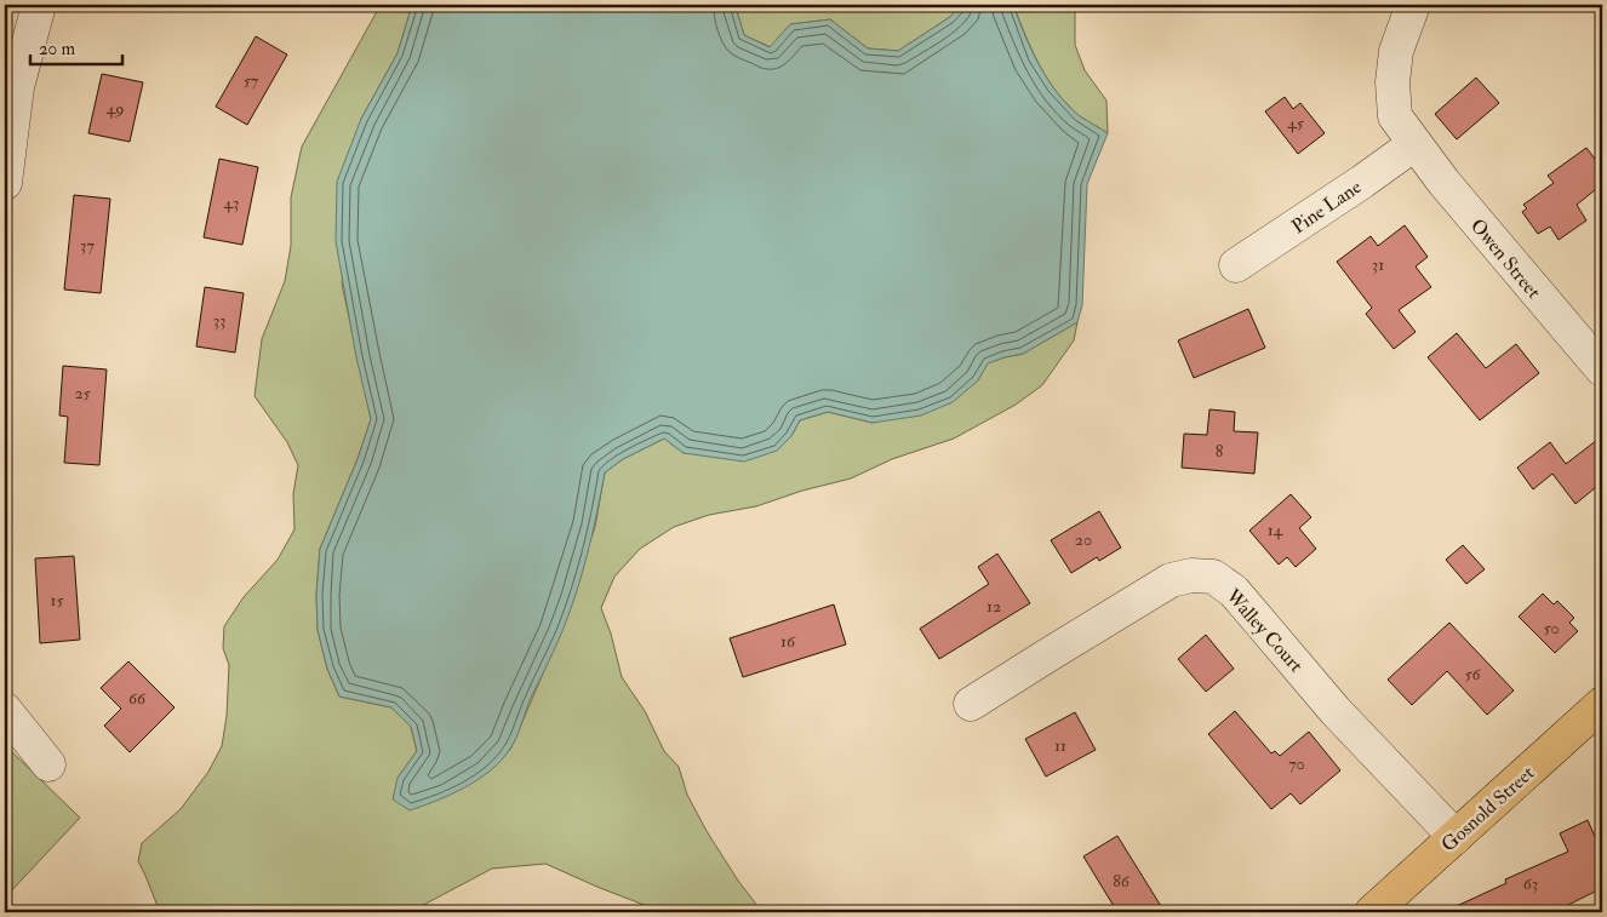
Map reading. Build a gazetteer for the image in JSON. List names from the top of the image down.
{
  "streets": {
    "main road": ["Gosnold Street"],
    "street": ["Pine Lane", "Owen Street", "Walley Court"]
  },
  "crossings": [
    ["Pine Lane", "Owen Street"],
    ["Walley Court", "Gosnold Street"]
  ],
  "house_numbers": [
    "57",
    "49",
    "45",
    "43",
    "37",
    "31",
    "33",
    "25",
    "8",
    "14",
    "20",
    "15",
    "12",
    "50",
    "16",
    "56",
    "66",
    "11",
    "70",
    "86",
    "63"
  ],
  "scale_bar": "20 m"
}
